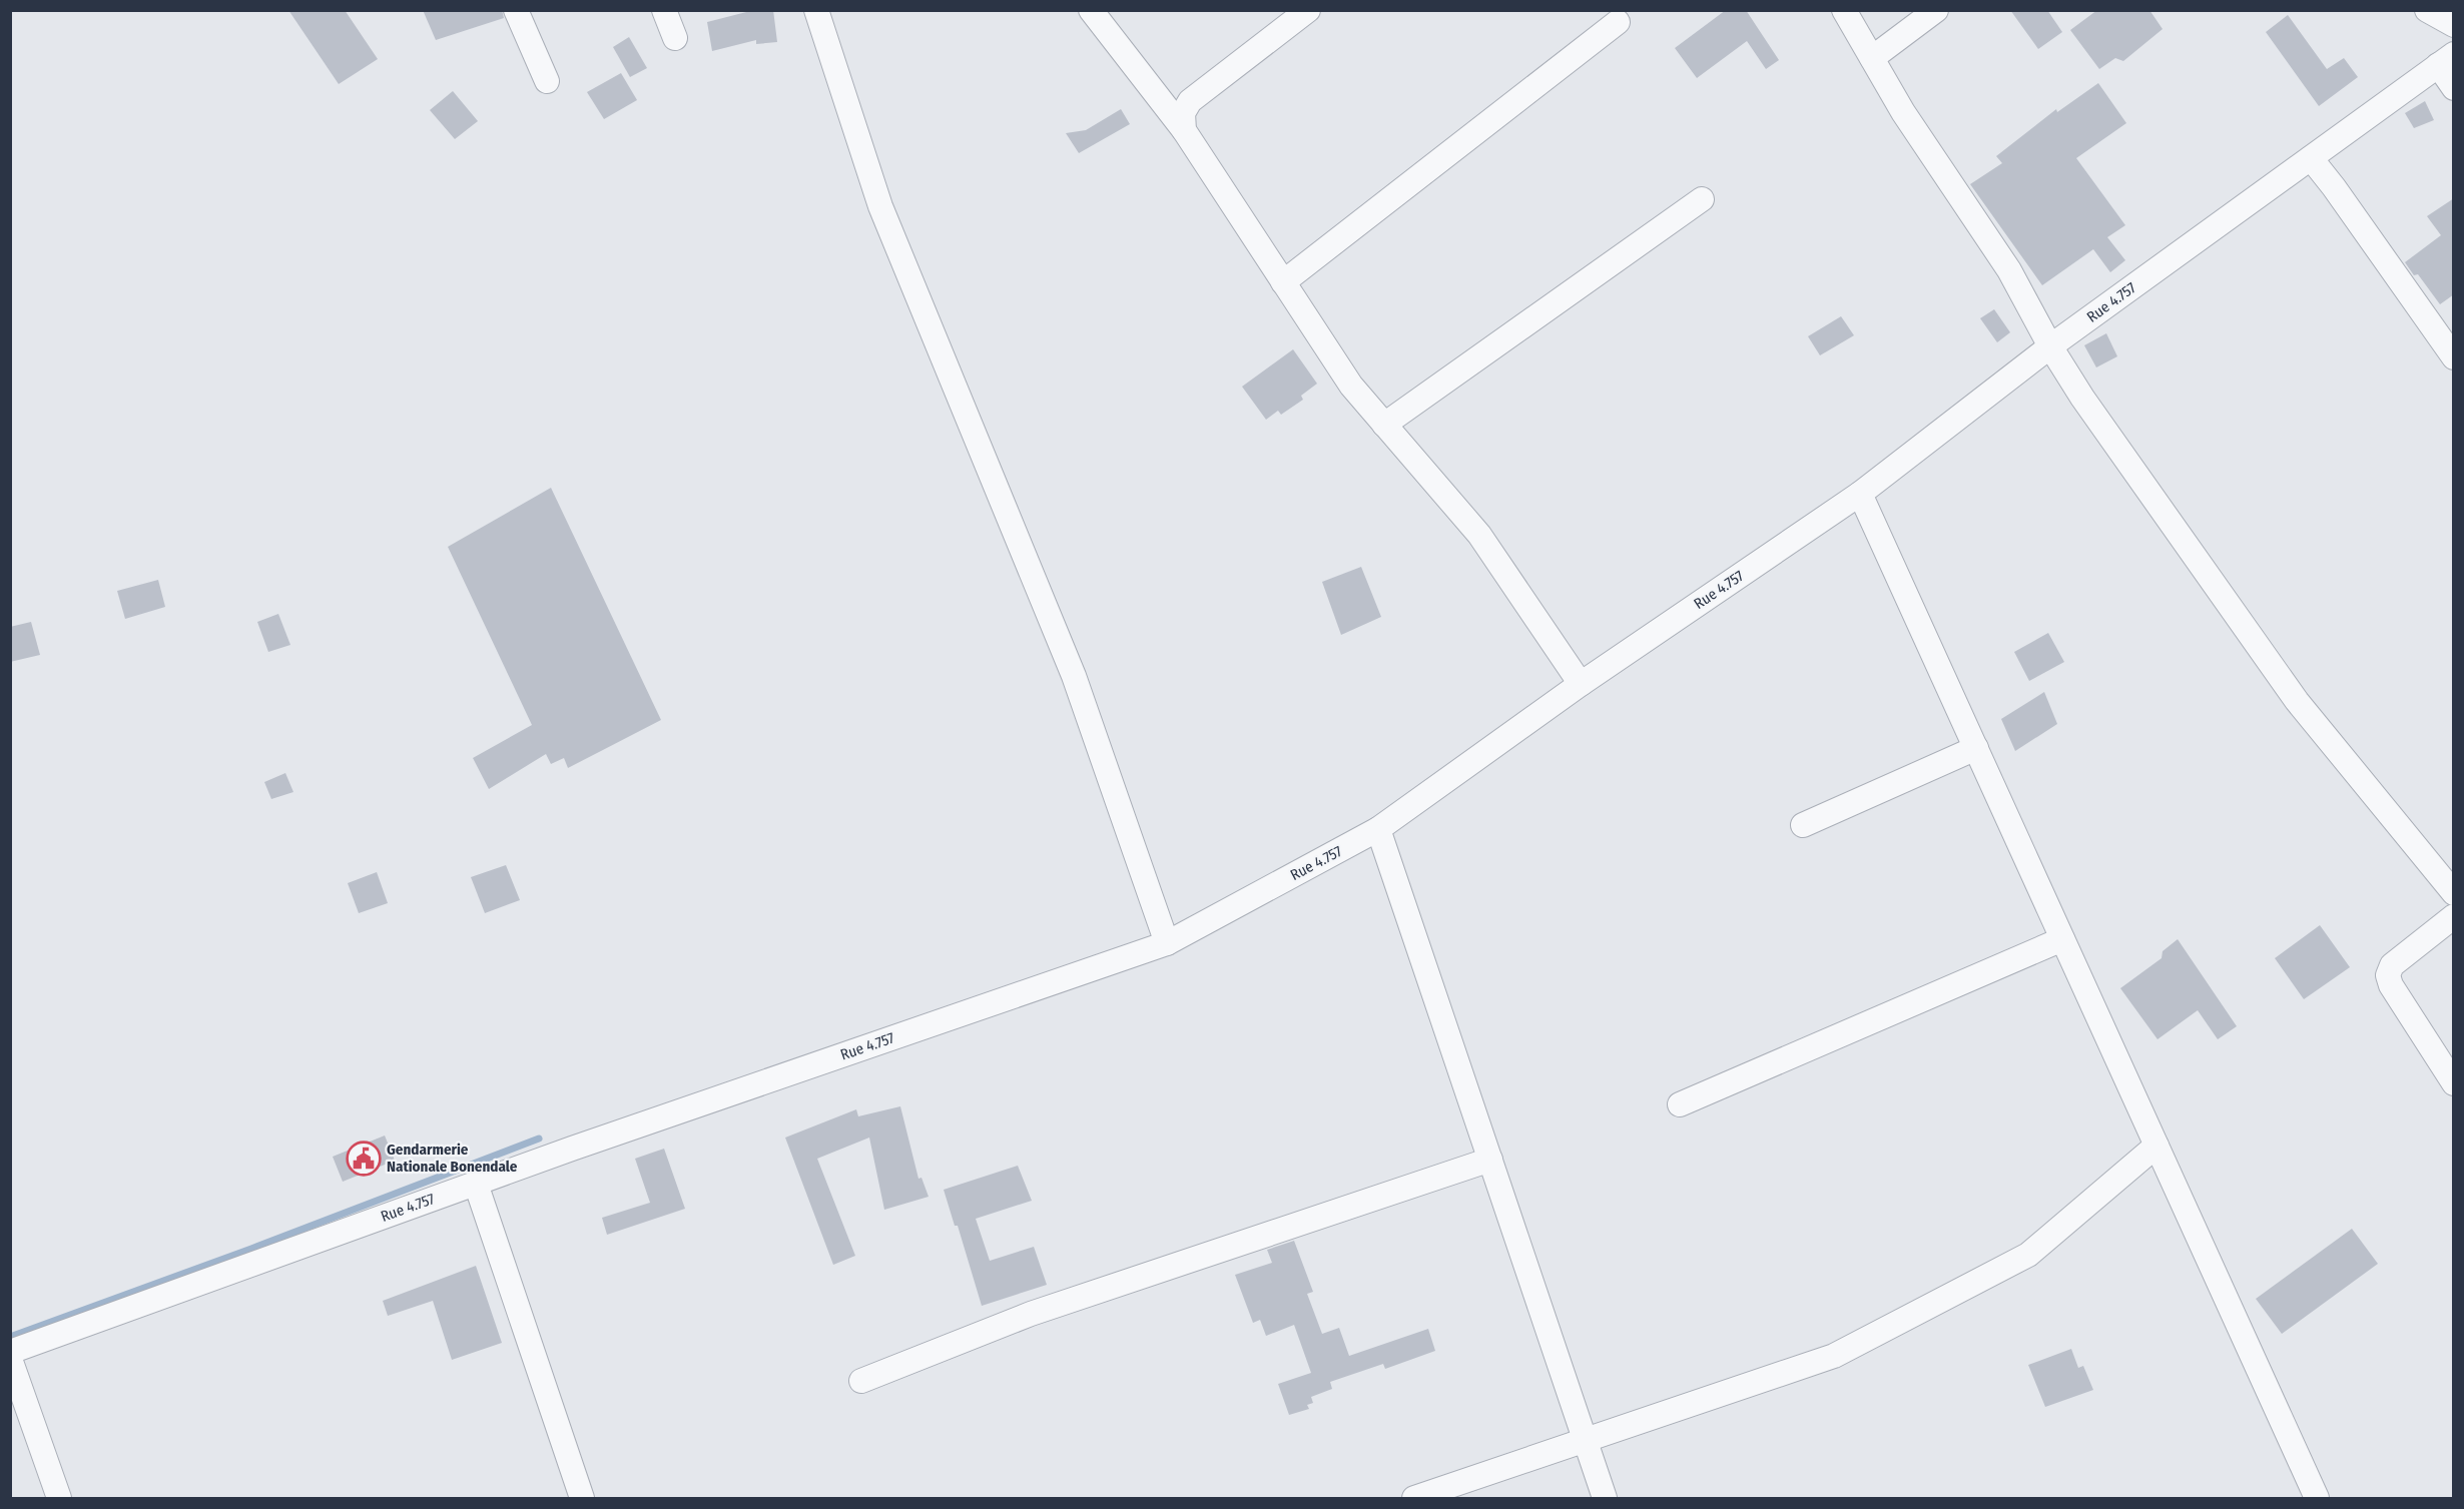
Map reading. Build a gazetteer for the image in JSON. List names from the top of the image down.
{
  "streets": {
    "street": ["Rue 4.757"]
  },
  "places": {
    "public building": ["Gendarmerie Nationale Bonendale"]
  }
}
